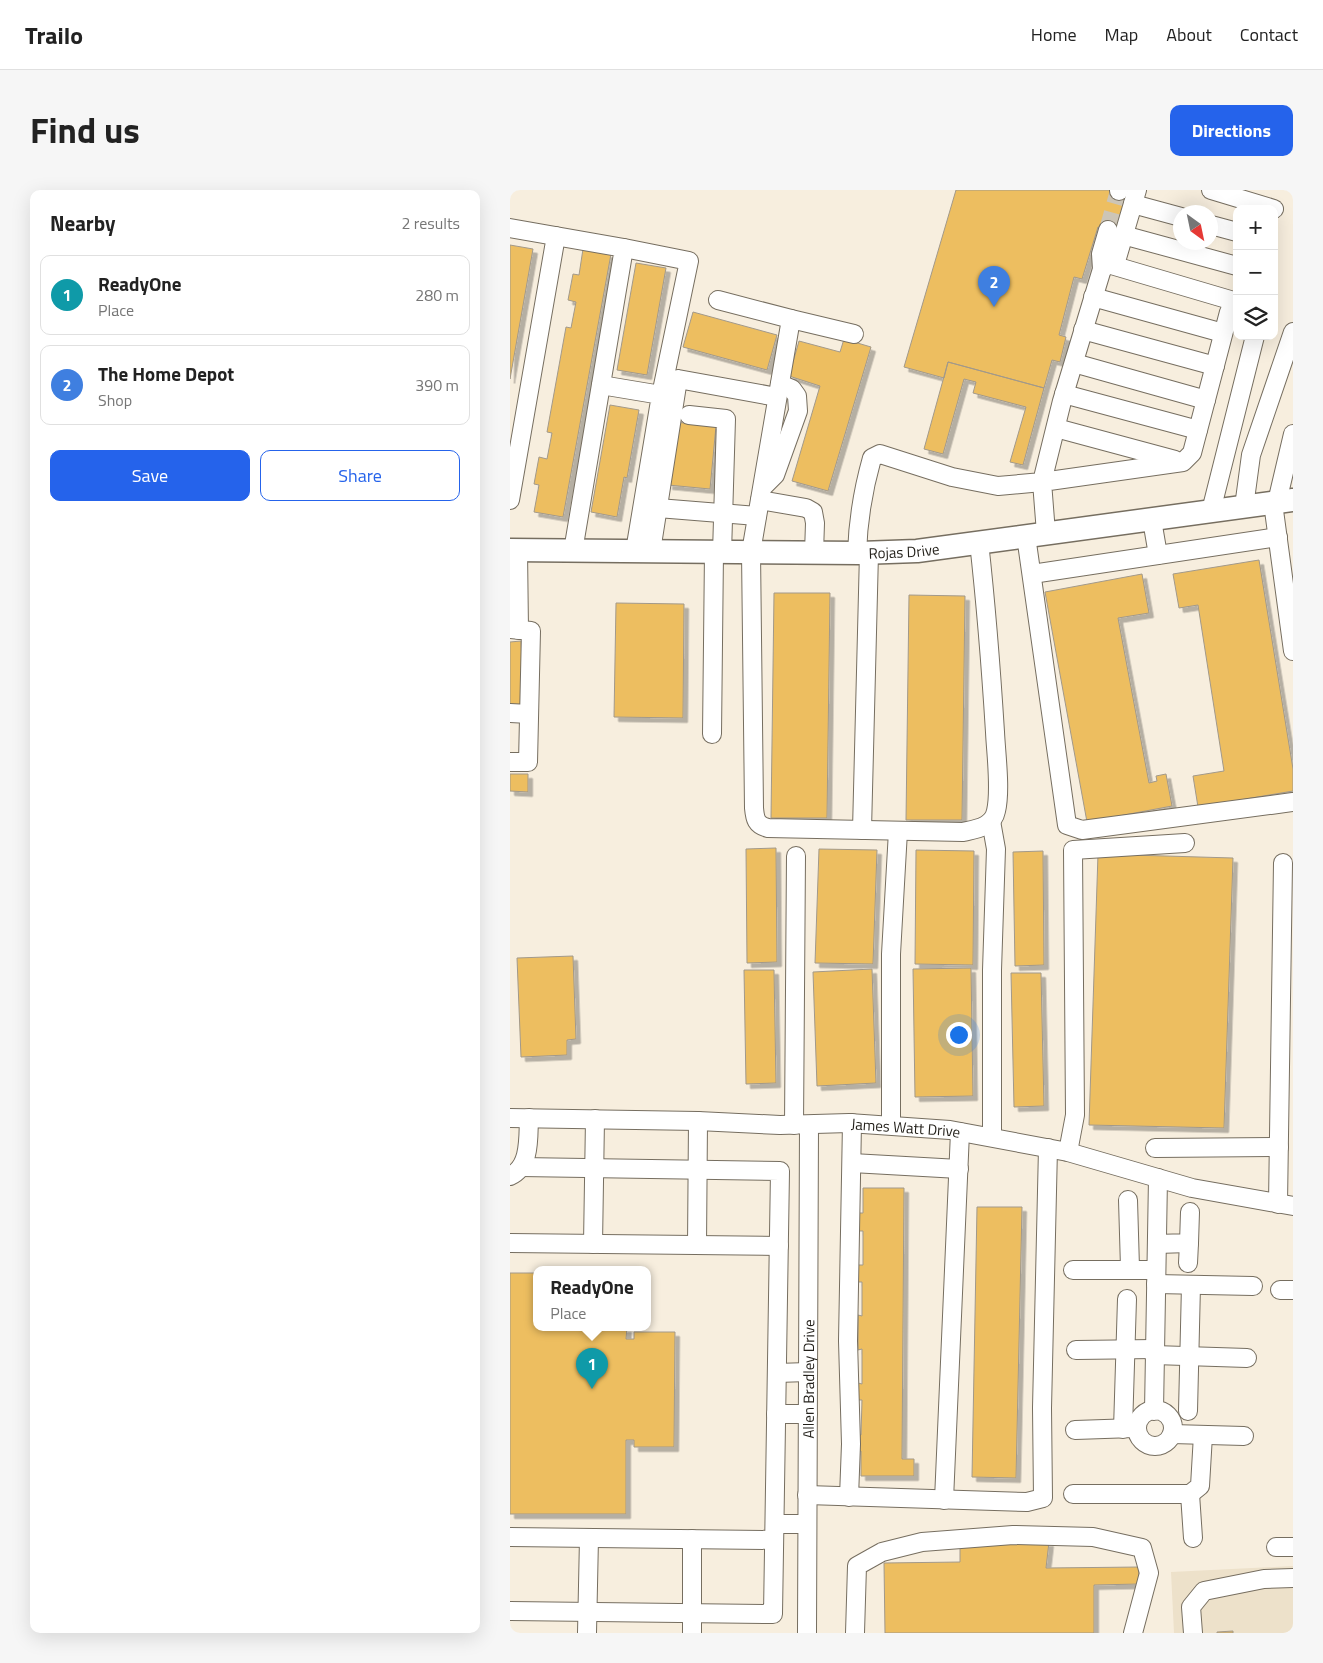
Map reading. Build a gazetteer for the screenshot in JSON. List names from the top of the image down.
{
  "streets": {
    "main road": ["Rojas Drive"],
    "street": ["James Watt Drive", "Allen Bradley Drive"]
  },
  "crossings": [
    ["James Watt Drive", "Allen Bradley Drive"]
  ],
  "north": "bottom right",
  "page": {
    "header": "Trailo",
    "nav": [
      "Home",
      "Map",
      "About",
      "Contact"
    ],
    "title": "Find us",
    "buttons": [
      "Directions",
      ["Save", "Share"]
    ],
    "heading": ["Nearby", "2 results"],
    "map_buttons": ["+", "−"],
    "list": [
      {
        "mark": "1",
        "name": "ReadyOne",
        "note": "Place",
        "value": "280 m"
      },
      {
        "mark": "2",
        "name": "The Home Depot",
        "note": "Shop",
        "value": "390 m"
      }
    ],
    "pins": ["2", "1"],
    "popup": ["ReadyOne", "Place"]
  }
}
